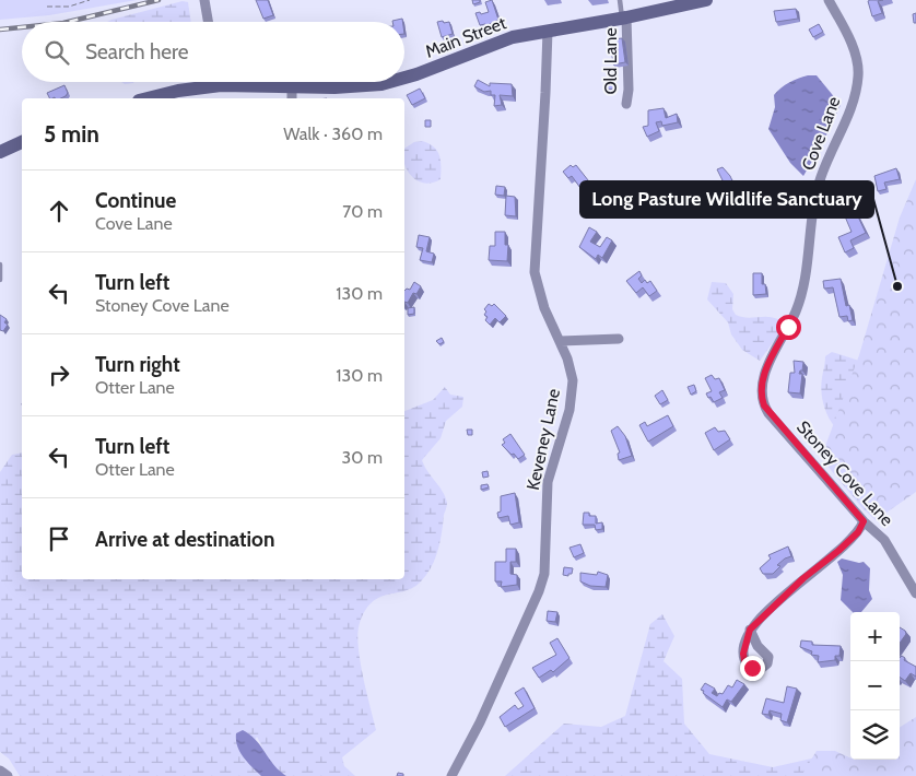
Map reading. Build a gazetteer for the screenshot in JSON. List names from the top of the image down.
{
  "streets": {
    "main road": ["Main Street"],
    "street": [
      "Old Lane",
      "Cove Lane",
      "Keveney Lane",
      "Stoney Cove Lane"
    ]
  },
  "crossings": [
    ["Main Street", "Old Lane"],
    ["Main Street", "Keveney Lane"],
    ["Cove Lane", "Stoney Cove Lane"]
  ],
  "places": ["Long Pasture Wildlife Sanctuary"],
  "page": {
    "search": "Search here",
    "heading": ["5 min", "Walk · 360 m"],
    "list": [
      ["Continue", "Cove Lane", "70 m"],
      ["Turn left", "Stoney Cove Lane", "130 m"],
      ["Turn right", "Otter Lane", "130 m"],
      ["Turn left", "Otter Lane", "30 m"],
      "Arrive at destination"
    ],
    "map_buttons": ["+", "−"]
  }
}
